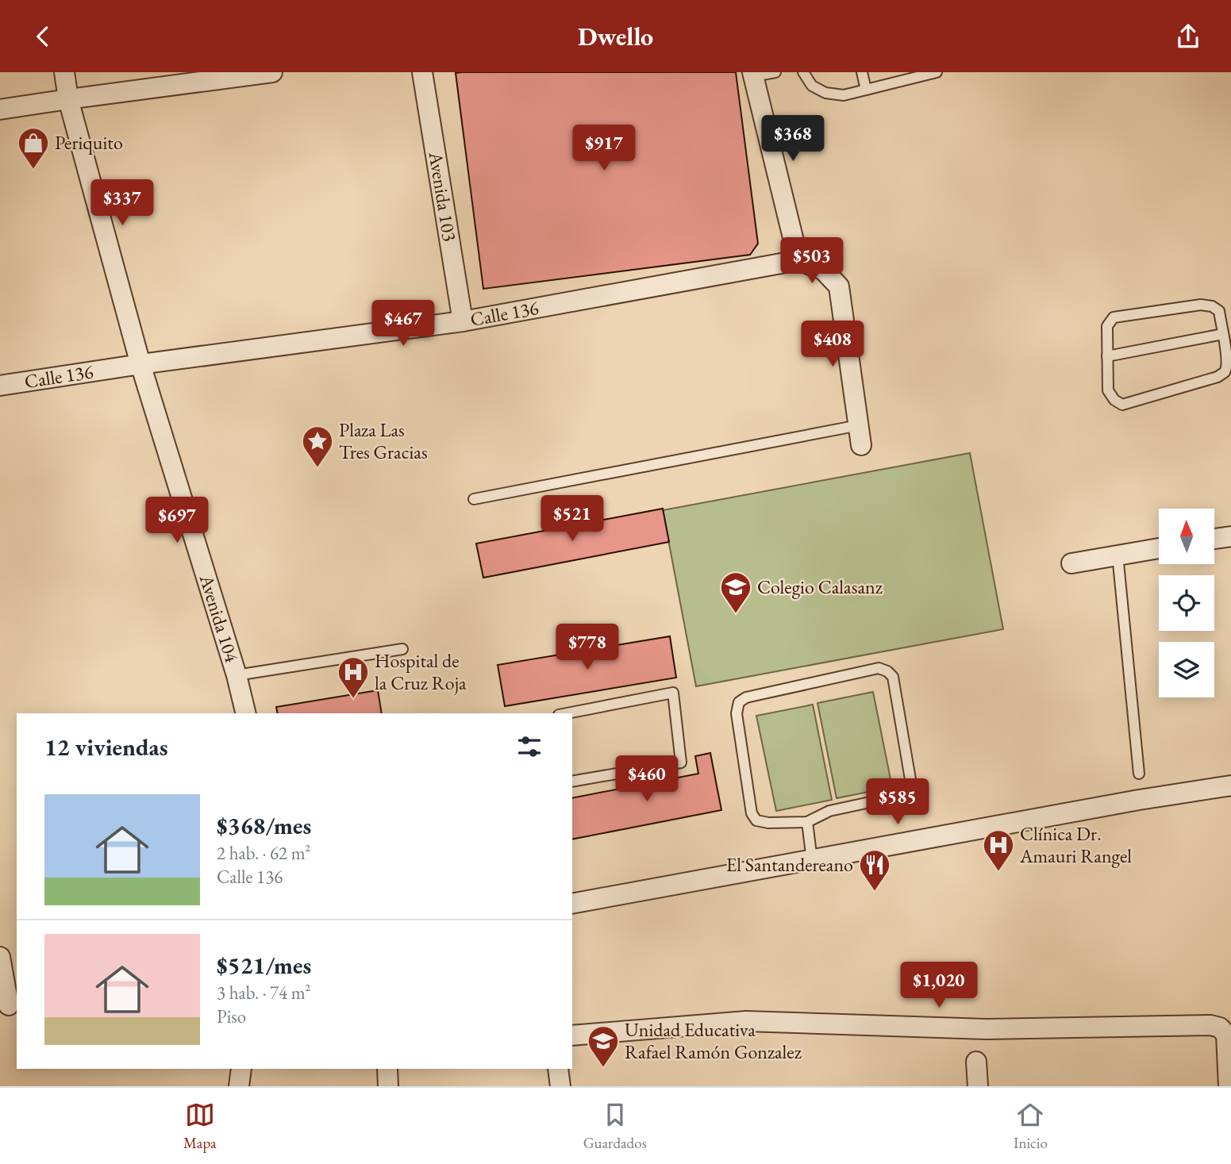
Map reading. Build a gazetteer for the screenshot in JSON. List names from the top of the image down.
{
  "streets": {
    "street": ["Avenida 103", "Calle 136", "Avenida 104"]
  },
  "crossings": [
    ["Avenida 103", "Calle 136"],
    ["Calle 136", "Avenida 104"]
  ],
  "places": {
    "shop": ["Periquito"],
    "place": ["Plaza Las Tres Gracias"],
    "school or university": ["Colegio Calasanz", "Unidad Educativa Rafael Ramón Gonzalez"],
    "hospital": ["Hospital de la Cruz Roja", "Clínica Dr. Amauri Rangel"],
    "restaurant": ["El Santandereano"]
  },
  "north": "top",
  "page": {
    "header": "Dwello",
    "price": [
      "$368",
      "$917",
      "$337",
      "$503",
      "$467",
      "$408",
      "$521",
      "$697",
      "$778",
      "$460",
      "$585",
      "$1,020"
    ],
    "heading": "12 viviendas",
    "list": [
      {
        "name": "$368/mes",
        "note": "2 hab. · 62 m² · Calle 136"
      },
      {
        "name": "$521/mes",
        "note": "3 hab. · 74 m² · Piso"
      }
    ],
    "tabs": ["Mapa", "Guardados", "Inicio"]
  }
}
